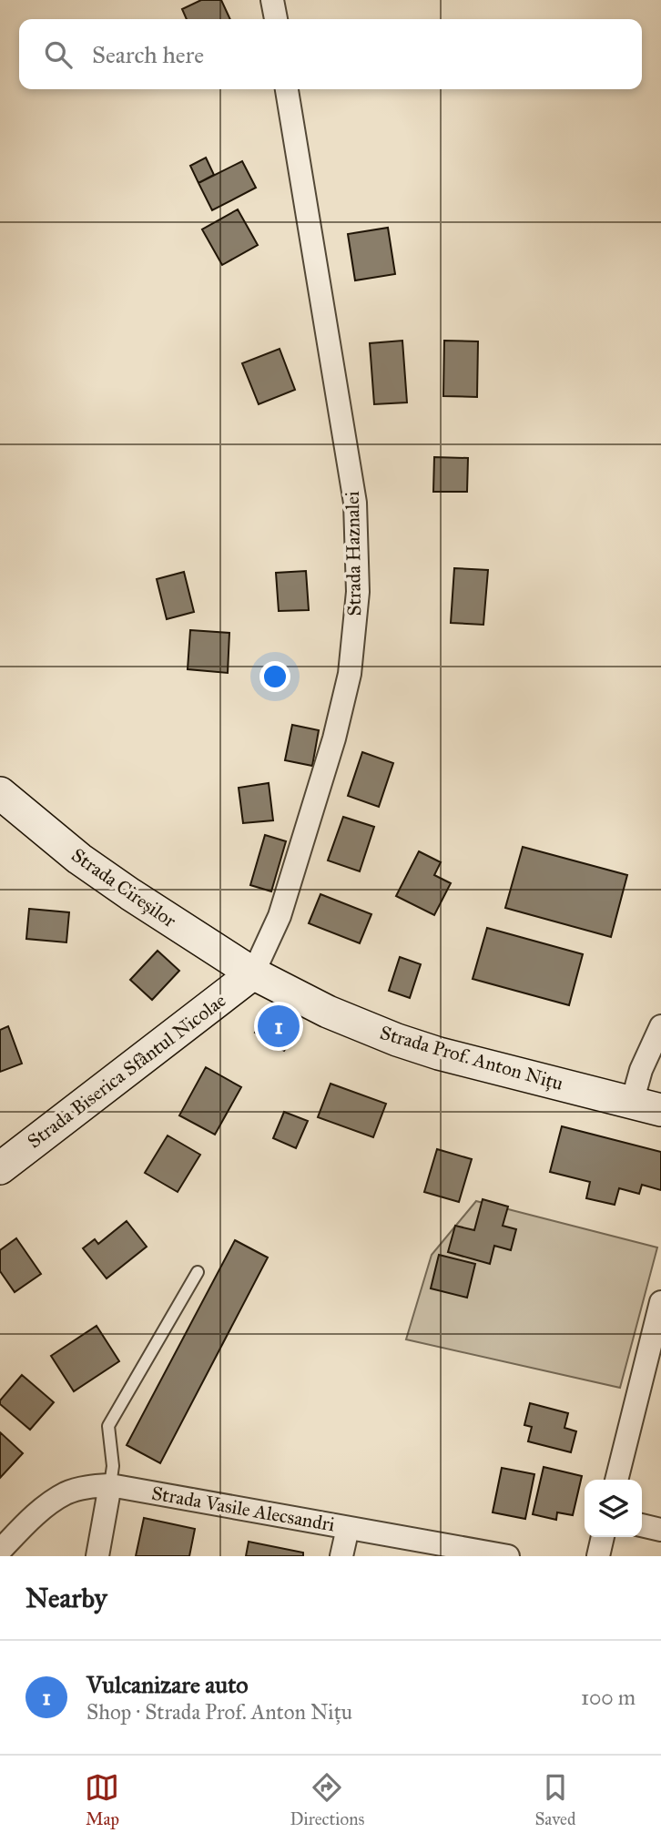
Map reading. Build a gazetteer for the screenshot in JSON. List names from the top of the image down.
{
  "streets": {
    "street": [
      "Strada Haznalei",
      "Strada Cireșilor",
      "Strada Prof. Anton Nițu",
      "Strada Biserica Sfântul Nicolae",
      "Strada Vasile Alecsandri"
    ]
  },
  "crossings": [
    ["Strada Haznalei", "Strada Cireșilor"],
    ["Strada Haznalei", "Strada Prof. Anton Nițu"],
    ["Strada Haznalei", "Strada Biserica Sfântul Nicolae"],
    ["Strada Cireșilor", "Strada Prof. Anton Nițu"],
    ["Strada Cireșilor", "Strada Biserica Sfântul Nicolae"],
    ["Strada Prof. Anton Nițu", "Strada Biserica Sfântul Nicolae"]
  ],
  "page": {
    "search": "Search here",
    "pins": "1",
    "heading": "Nearby",
    "list": [
      {
        "mark": "1",
        "name": "Vulcanizare auto",
        "note": "Shop · Strada Prof. Anton Nițu",
        "value": "100 m"
      }
    ],
    "nav": ["Map", "Directions", "Saved"]
  }
}
